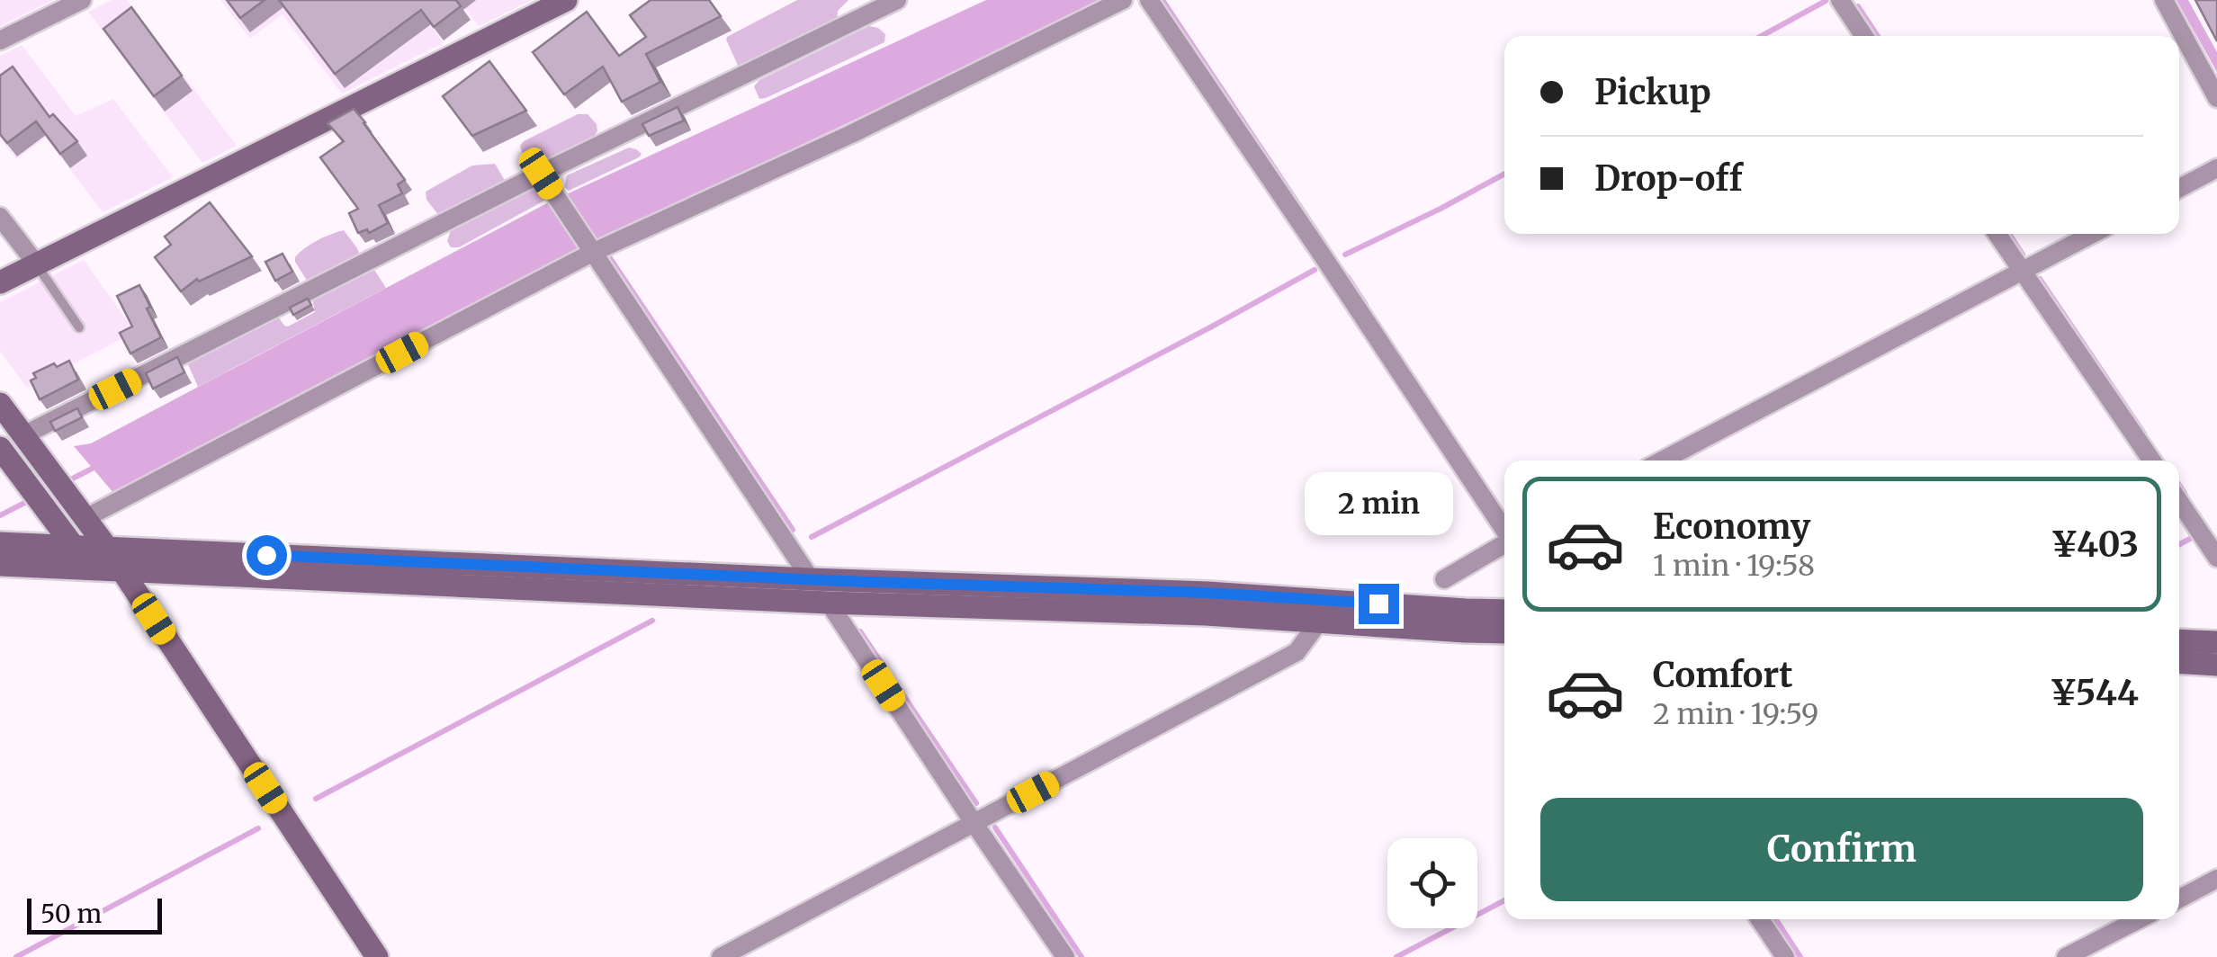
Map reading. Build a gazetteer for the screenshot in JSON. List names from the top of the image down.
{
  "scale_bar": "50 m",
  "page": {
    "banner": ["Pickup", "Drop-off"],
    "bubble": "2 min",
    "list": [
      {
        "name": "Economy",
        "note": "1 min · 19:58",
        "value": "¥403"
      },
      {
        "name": "Comfort",
        "note": "2 min · 19:59",
        "value": "¥544"
      }
    ],
    "buttons": "Confirm",
    "scale": "50 m"
  }
}
